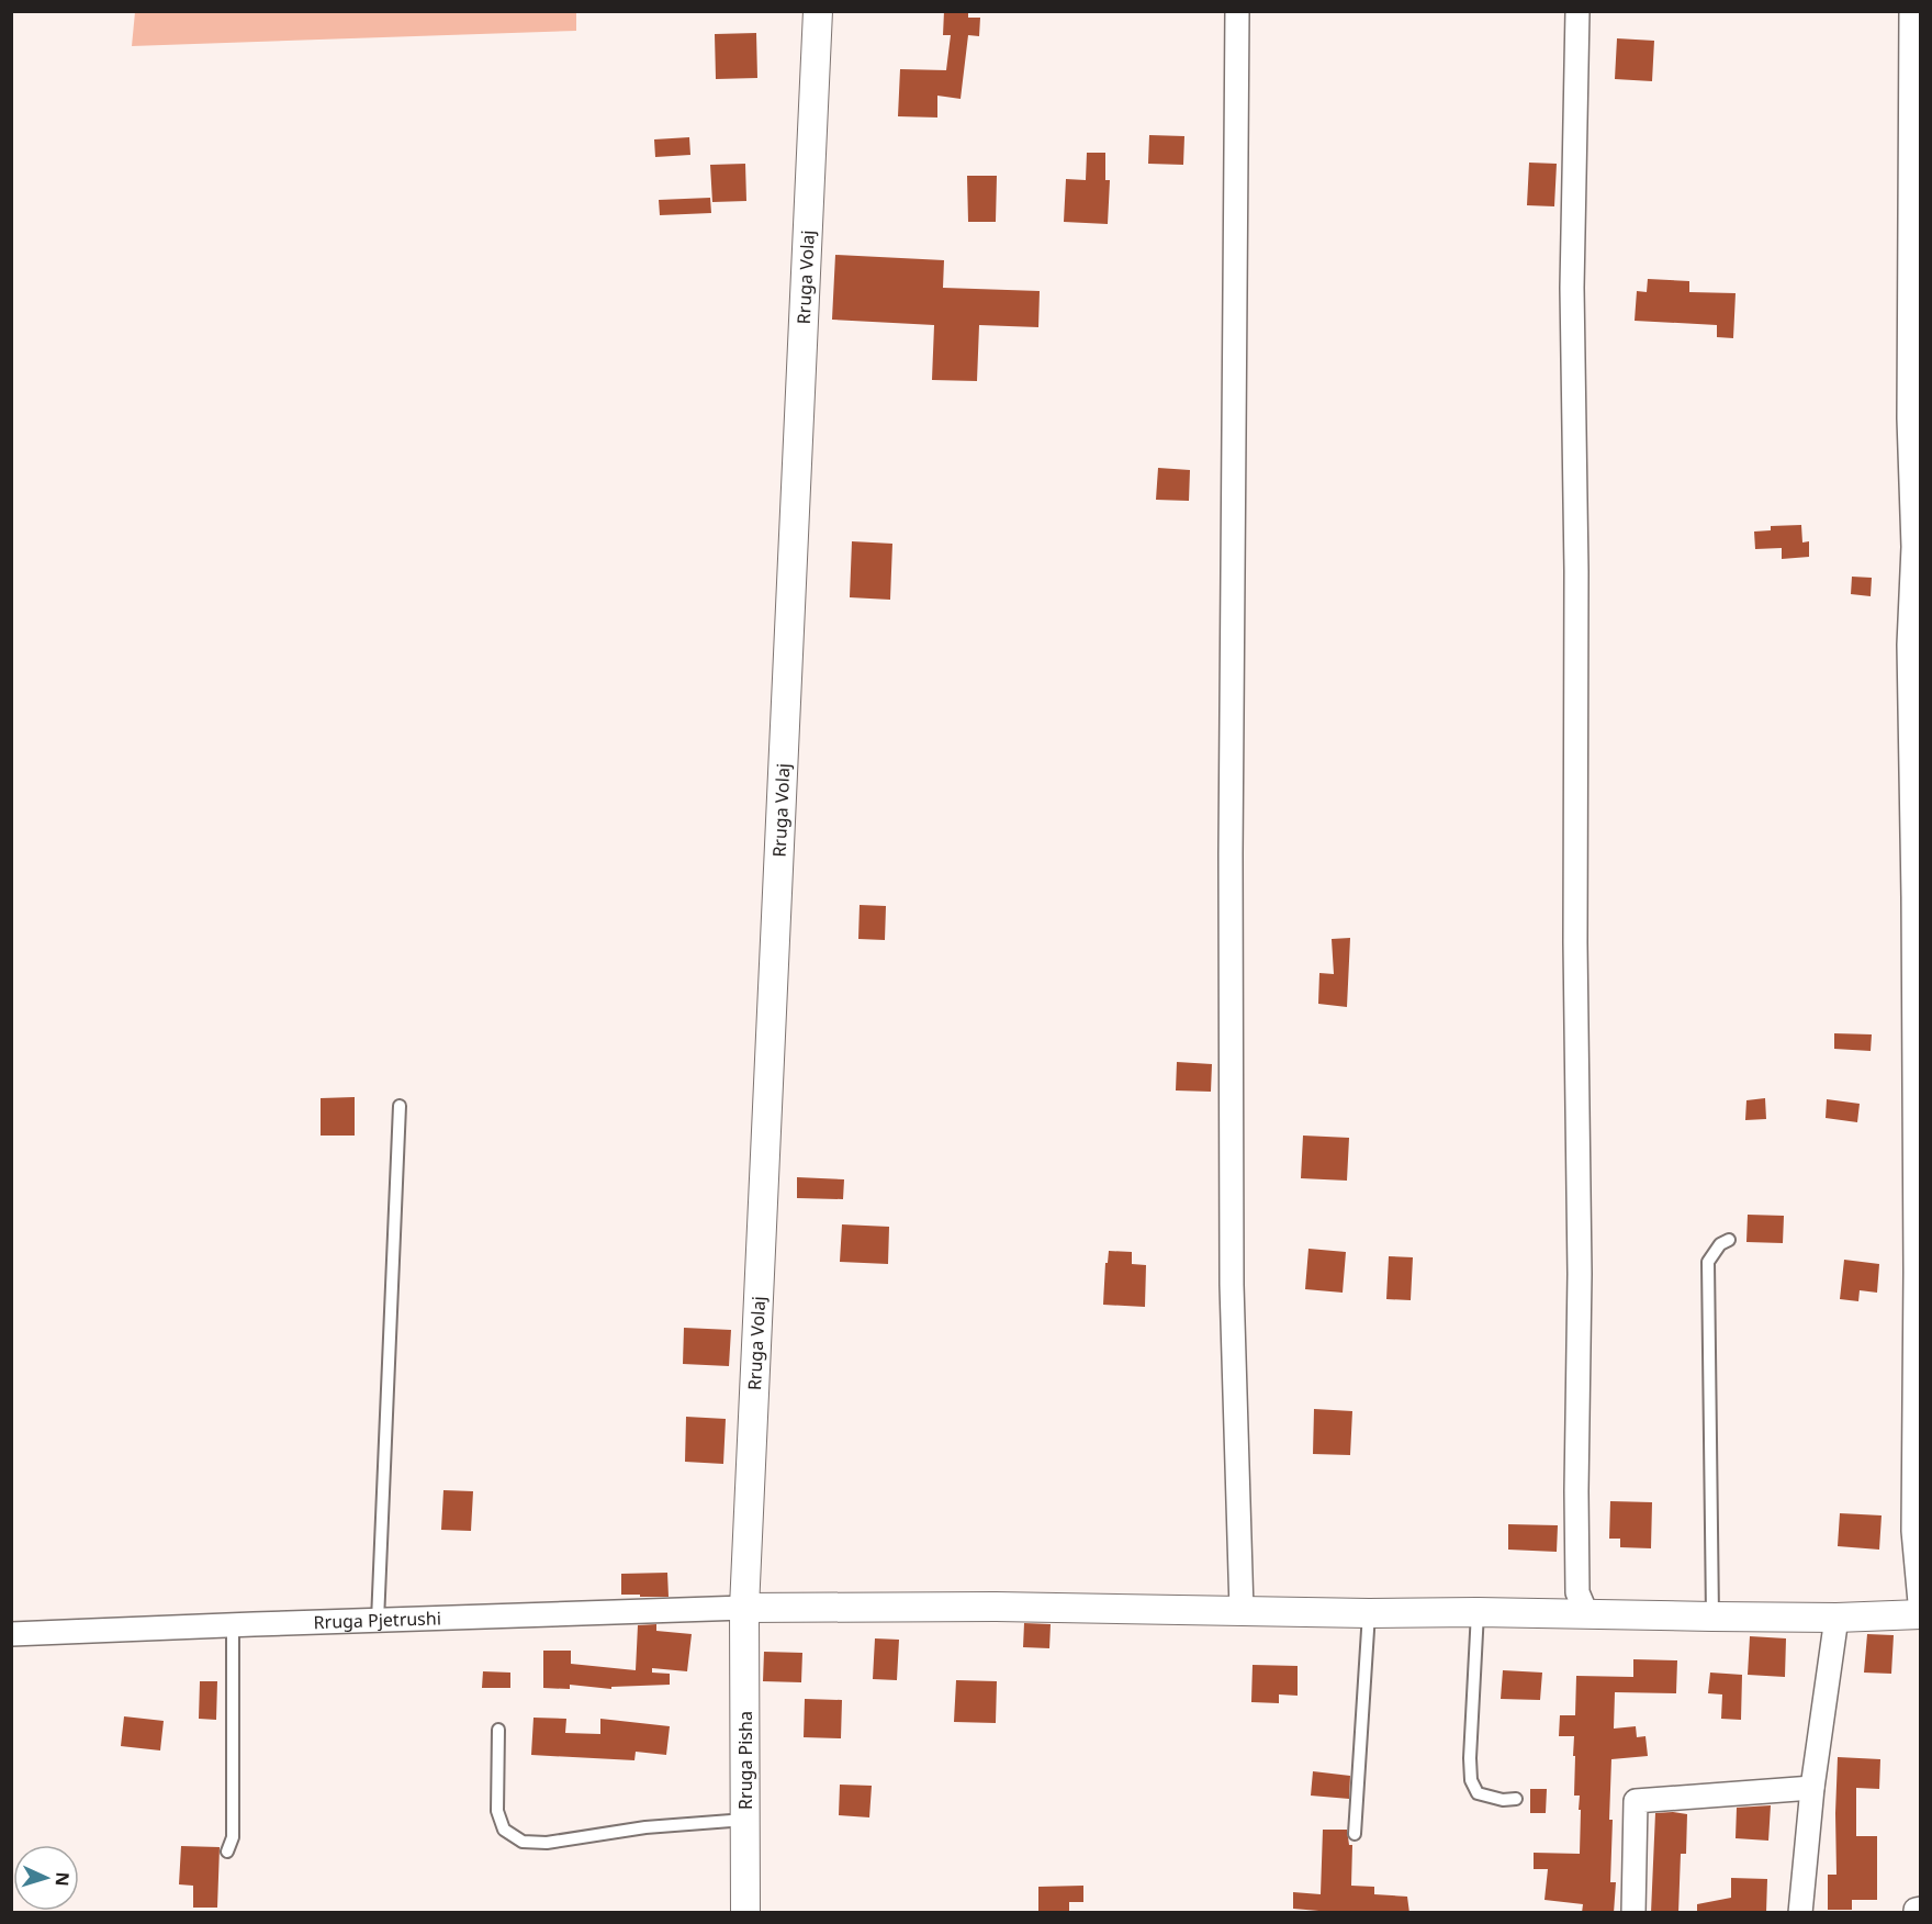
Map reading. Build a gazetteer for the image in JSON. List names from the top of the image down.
{
  "streets": {
    "street": ["Rruga Volaj", "Rruga Pjetrushi", "Rruga Pisha"]
  },
  "crossings": [
    ["Rruga Volaj", "Rruga Pjetrushi"],
    ["Rruga Volaj", "Rruga Pisha"],
    ["Rruga Pjetrushi", "Rruga Pisha"]
  ],
  "north": "right"
}
